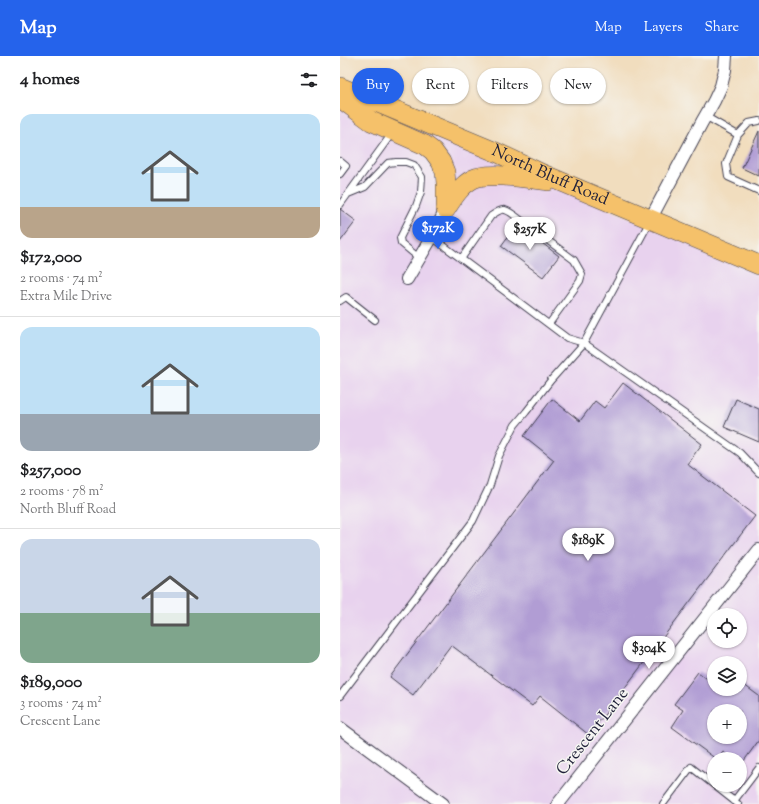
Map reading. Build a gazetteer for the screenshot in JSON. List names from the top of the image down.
{
  "streets": {
    "main road": ["North Bluff Road"],
    "street": ["Crescent Lane"]
  },
  "page": {
    "header": "Map",
    "nav": ["Map", "Layers", "Share"],
    "heading": "4 homes",
    "chip": [
      "Buy",
      "Rent",
      "Filters",
      "New"
    ],
    "list": [
      {
        "name": "$172,000",
        "note": "2 rooms · 74 m² · Extra Mile Drive"
      },
      {
        "name": "$257,000",
        "note": "2 rooms · 78 m² · North Bluff Road"
      },
      {
        "name": "$189,000",
        "note": "3 rooms · 74 m² · Crescent Lane"
      }
    ],
    "price": [
      "$172K",
      "$257K",
      "$189K",
      "$304K"
    ],
    "map_buttons": ["+", "−"]
  }
}
